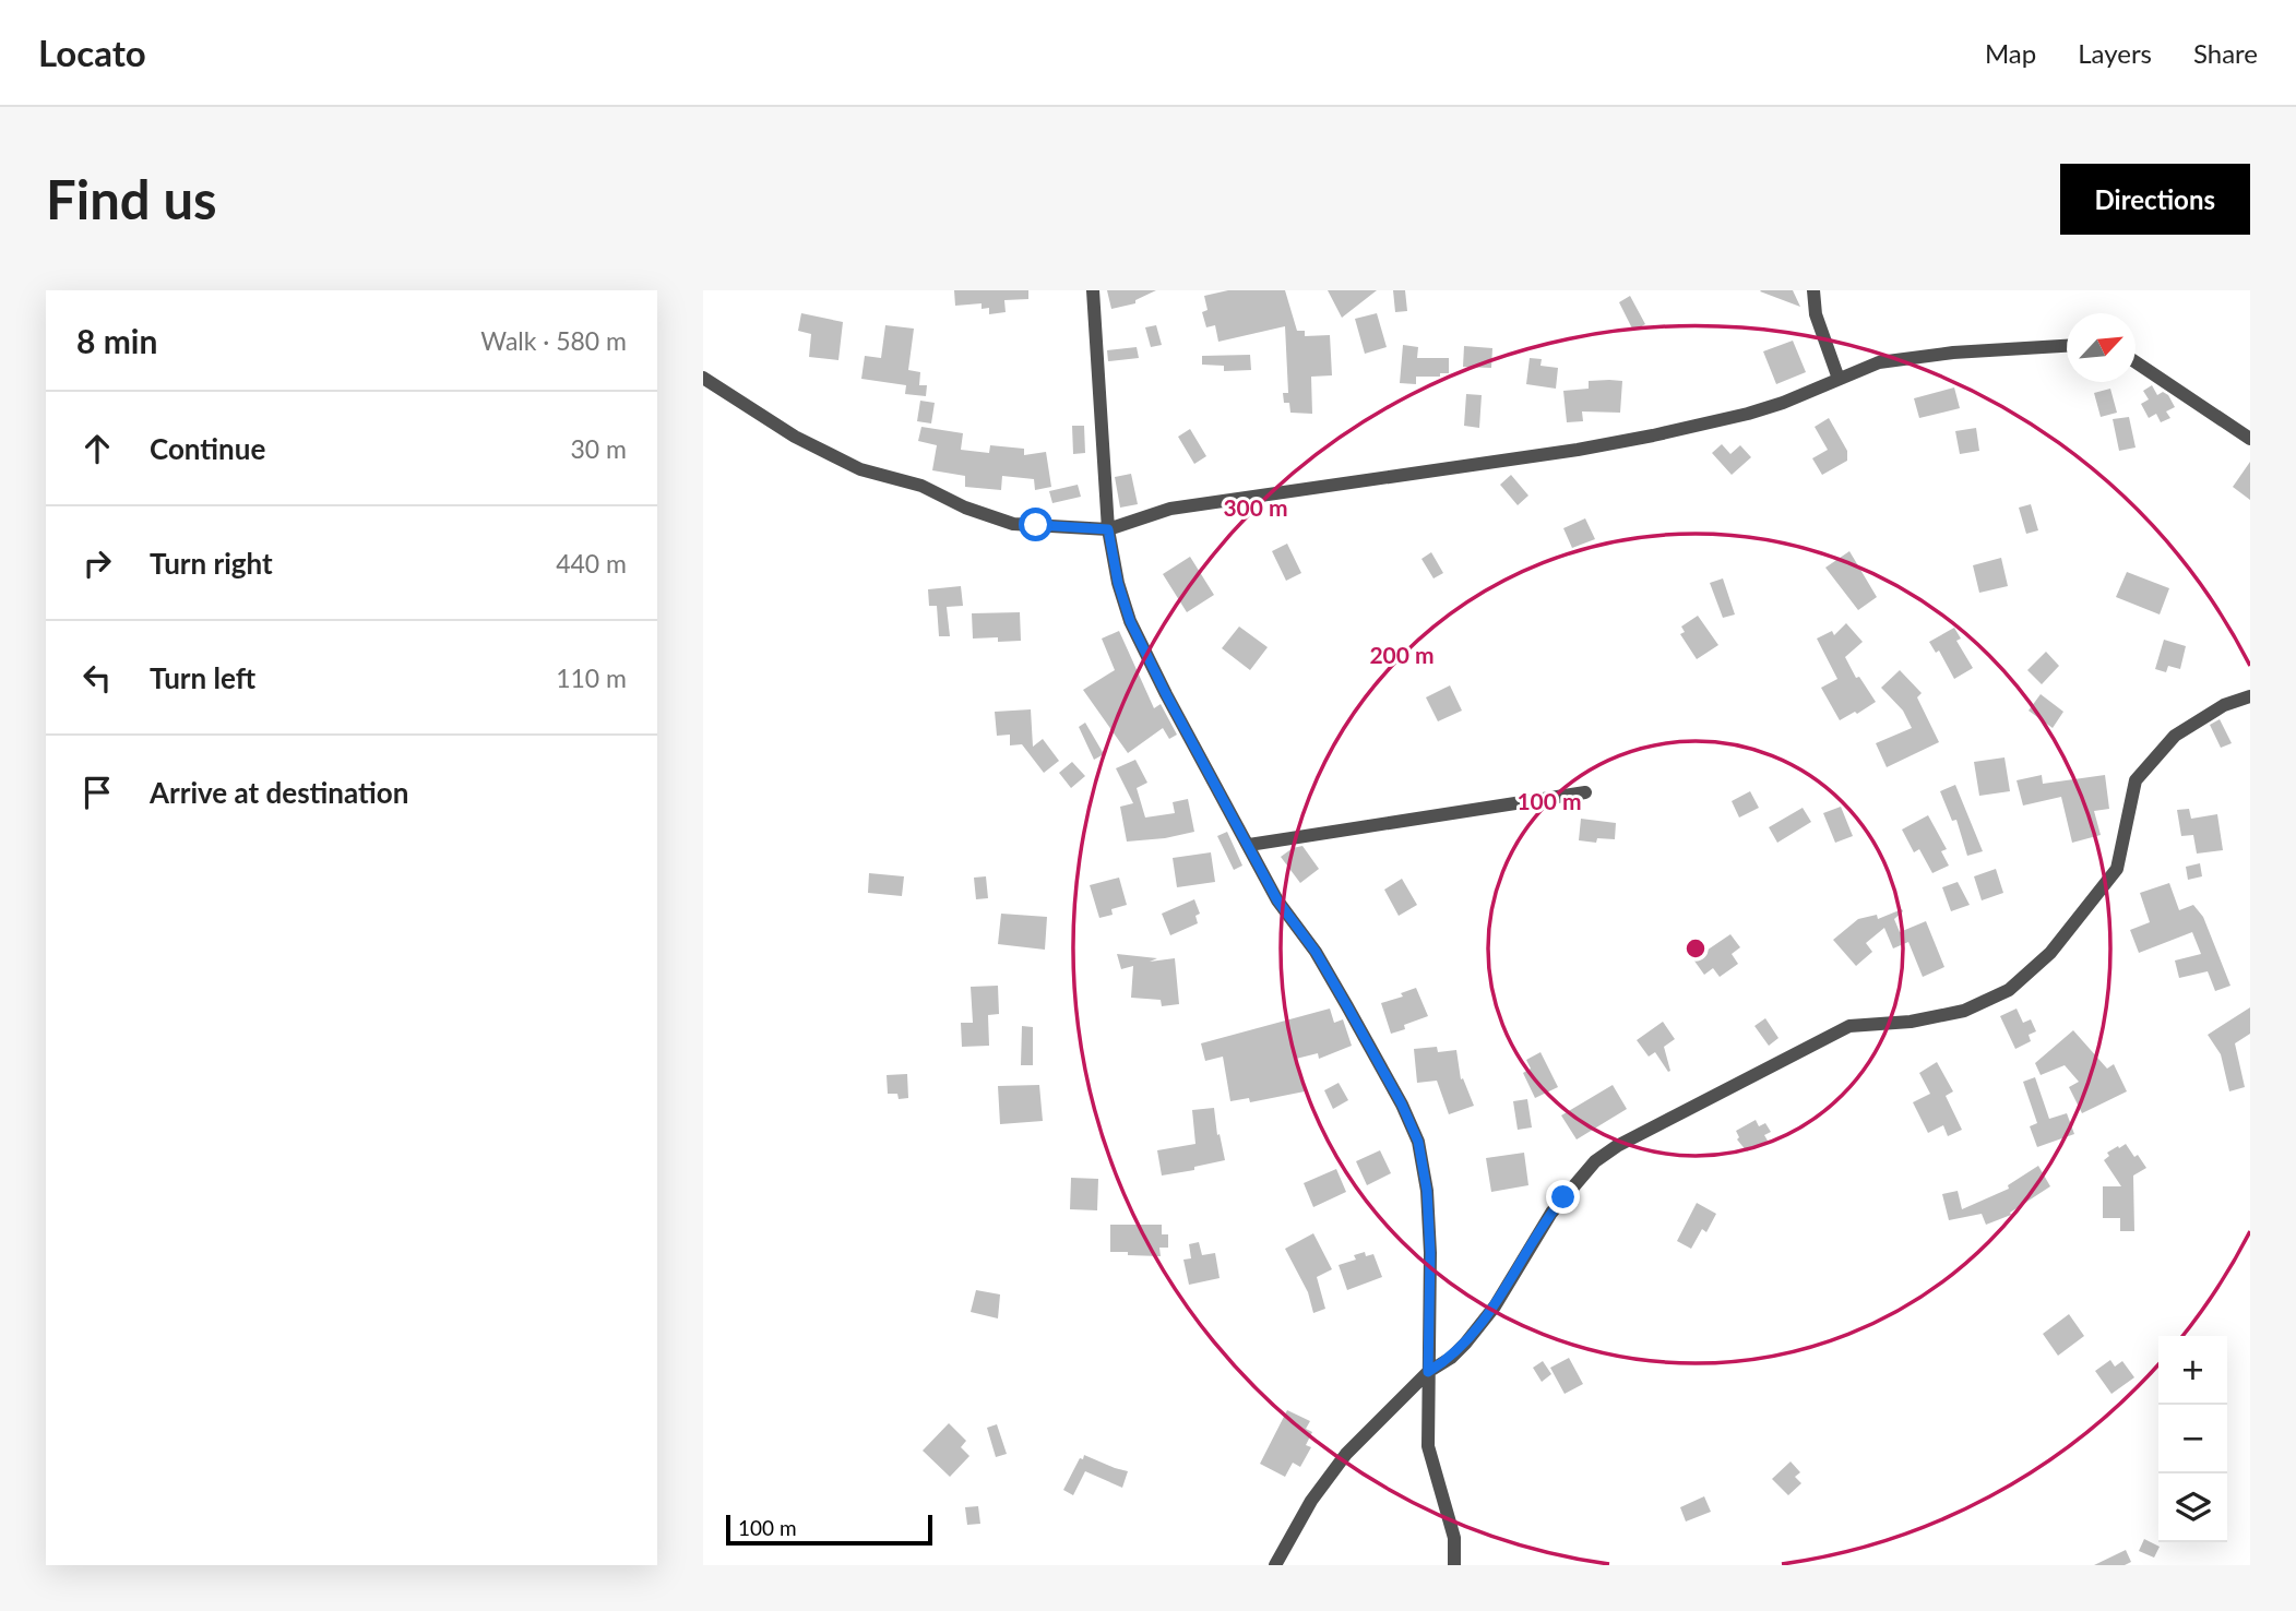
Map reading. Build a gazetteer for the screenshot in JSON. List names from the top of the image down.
{
  "scale_bar": "100 m",
  "north": "top right",
  "page": {
    "header": "Locato",
    "nav": ["Map", "Layers", "Share"],
    "buttons": "Directions",
    "title": "Find us",
    "heading": ["8 min", "Walk · 580 m"],
    "list": [
      ["Continue", "30 m"],
      ["Turn right", "440 m"],
      ["Turn left", "110 m"],
      "Arrive at destination"
    ],
    "map_buttons": ["+", "−"],
    "scale": "100 m"
  },
  "rings": ["300 m", "200 m", "100 m"]
}
